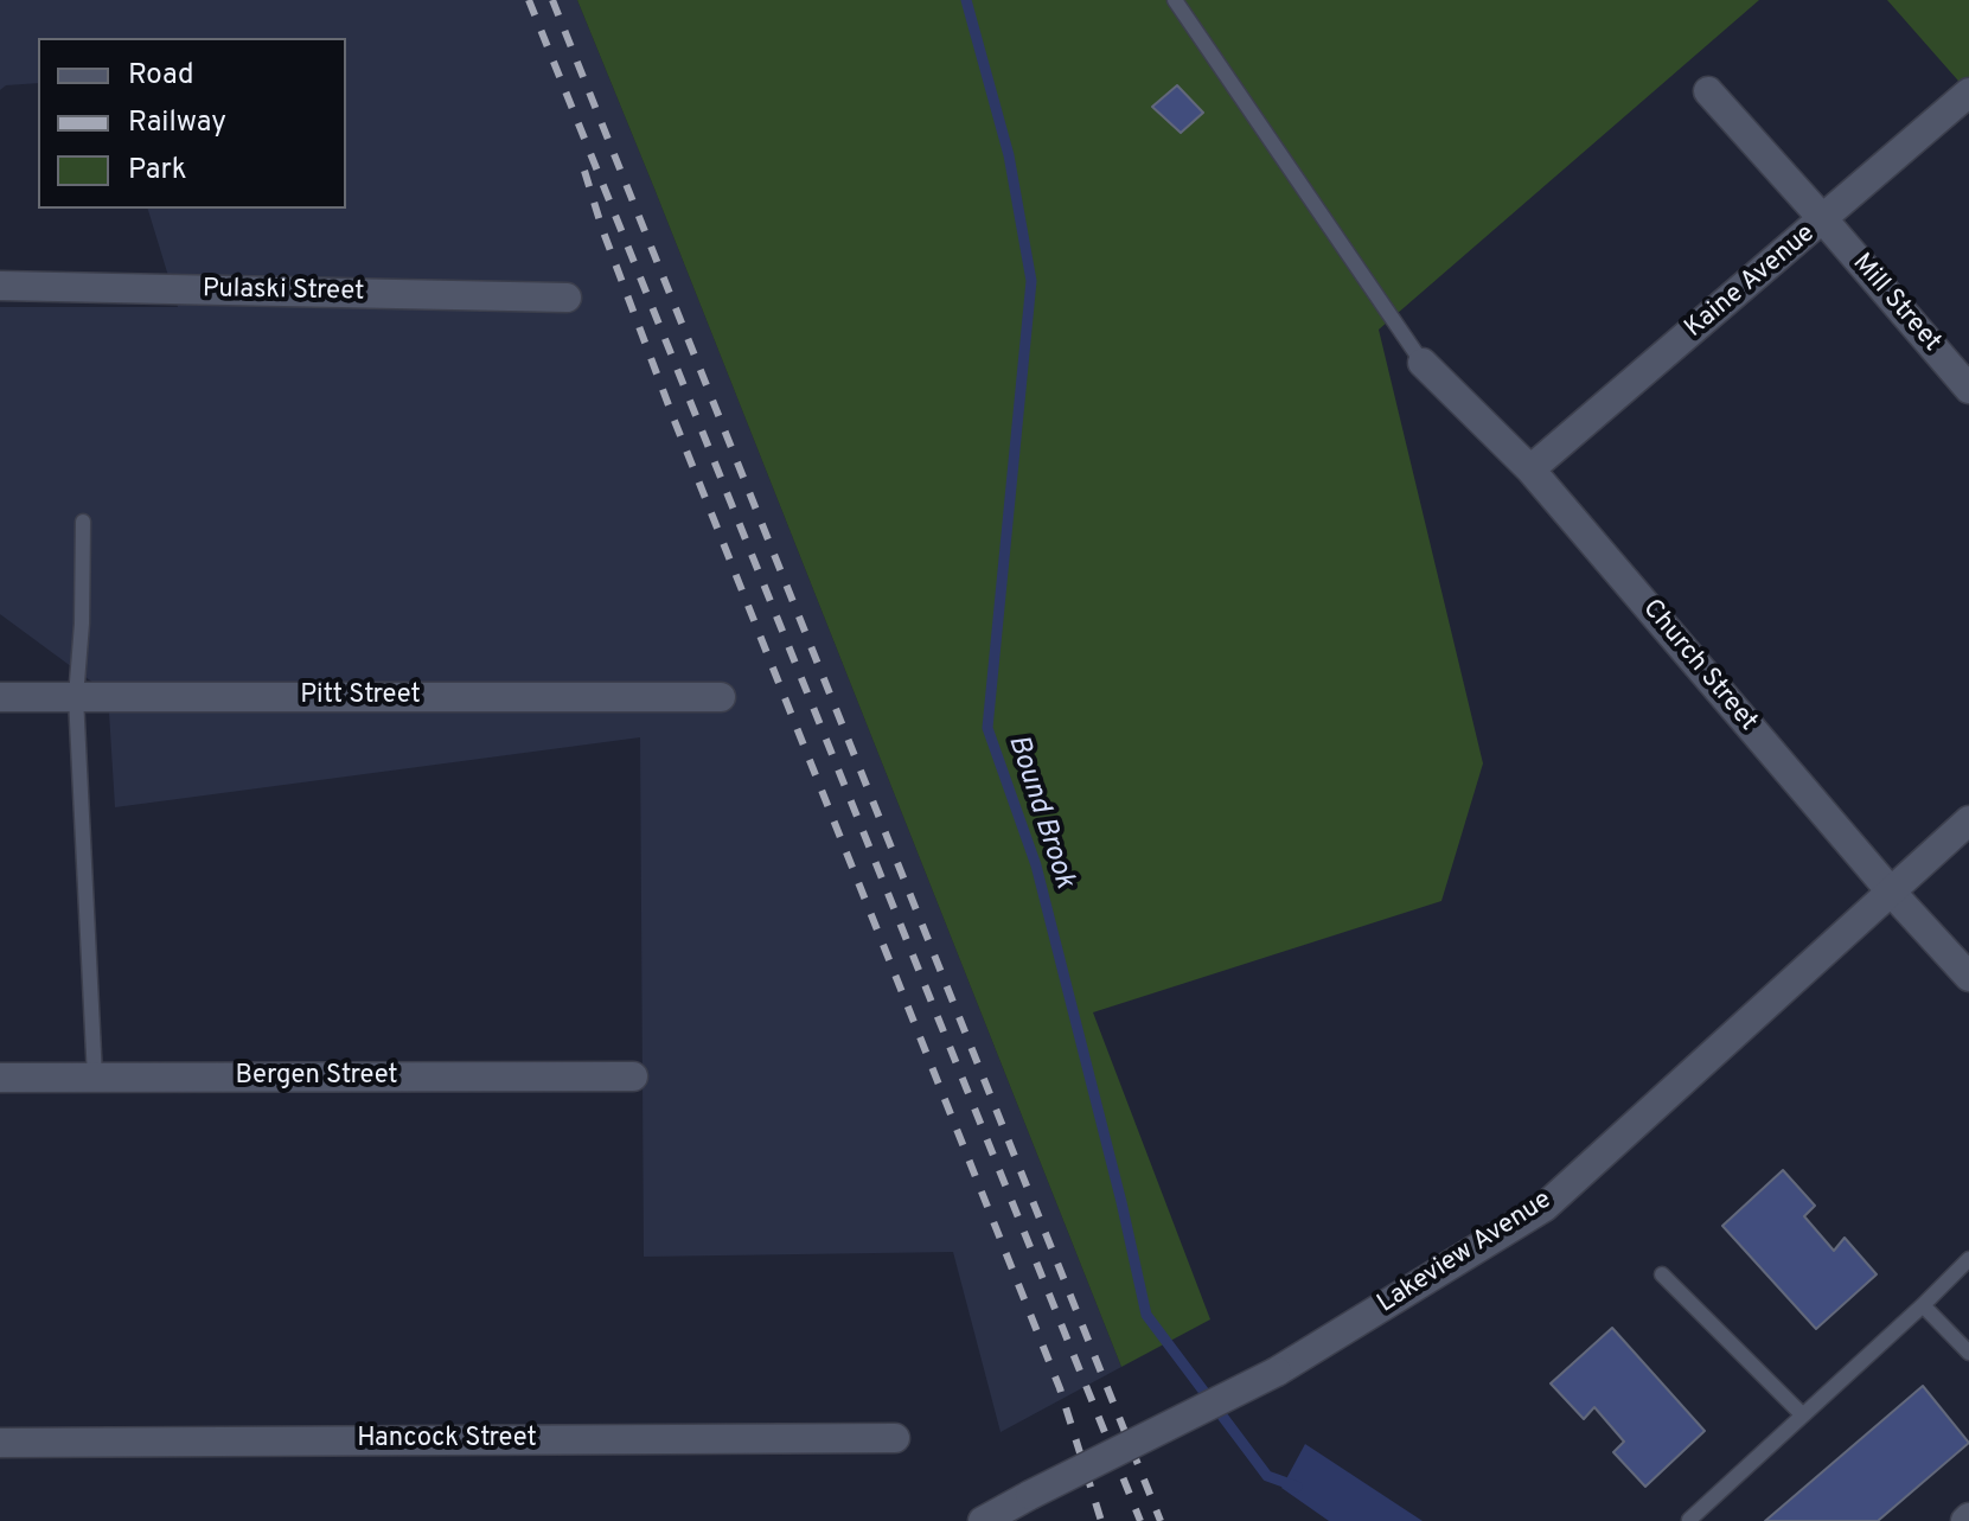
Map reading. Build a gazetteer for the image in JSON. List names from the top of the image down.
{
  "streets": {
    "street": [
      "Kaine Avenue",
      "Pulaski Street",
      "Mill Street",
      "Church Street",
      "Pitt Street",
      "Bergen Street",
      "Lakeview Avenue",
      "Hancock Street"
    ]
  },
  "crossings": [
    ["Kaine Avenue", "Mill Street"],
    ["Kaine Avenue", "Church Street"],
    ["Church Street", "Lakeview Avenue"]
  ],
  "water": ["Bound Brook"],
  "legend": ["Road", "Railway", "Park"]
}
